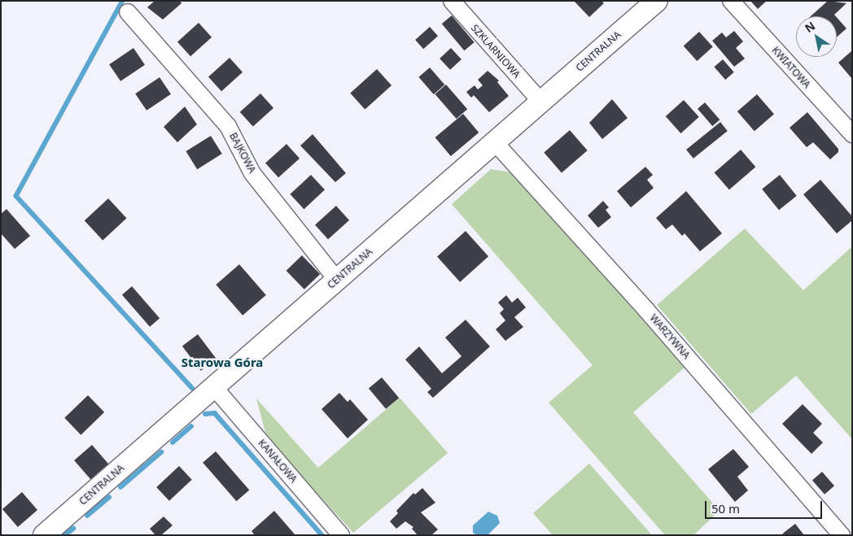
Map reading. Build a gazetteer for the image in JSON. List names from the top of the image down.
{
  "streets": {
    "street": [
      "SZKLARNIOWA",
      "CENTRALNA",
      "KWIATOWA",
      "BAJKOWA",
      "WARZYWNA",
      "KANAŁOWA"
    ]
  },
  "crossings": [
    ["SZKLARNIOWA", "CENTRALNA"],
    ["CENTRALNA", "BAJKOWA"],
    ["CENTRALNA", "WARZYWNA"],
    ["CENTRALNA", "KANAŁOWA"]
  ],
  "districts": ["Starowa Góra"],
  "scale_bar": "50 m",
  "north": "top left"
}
